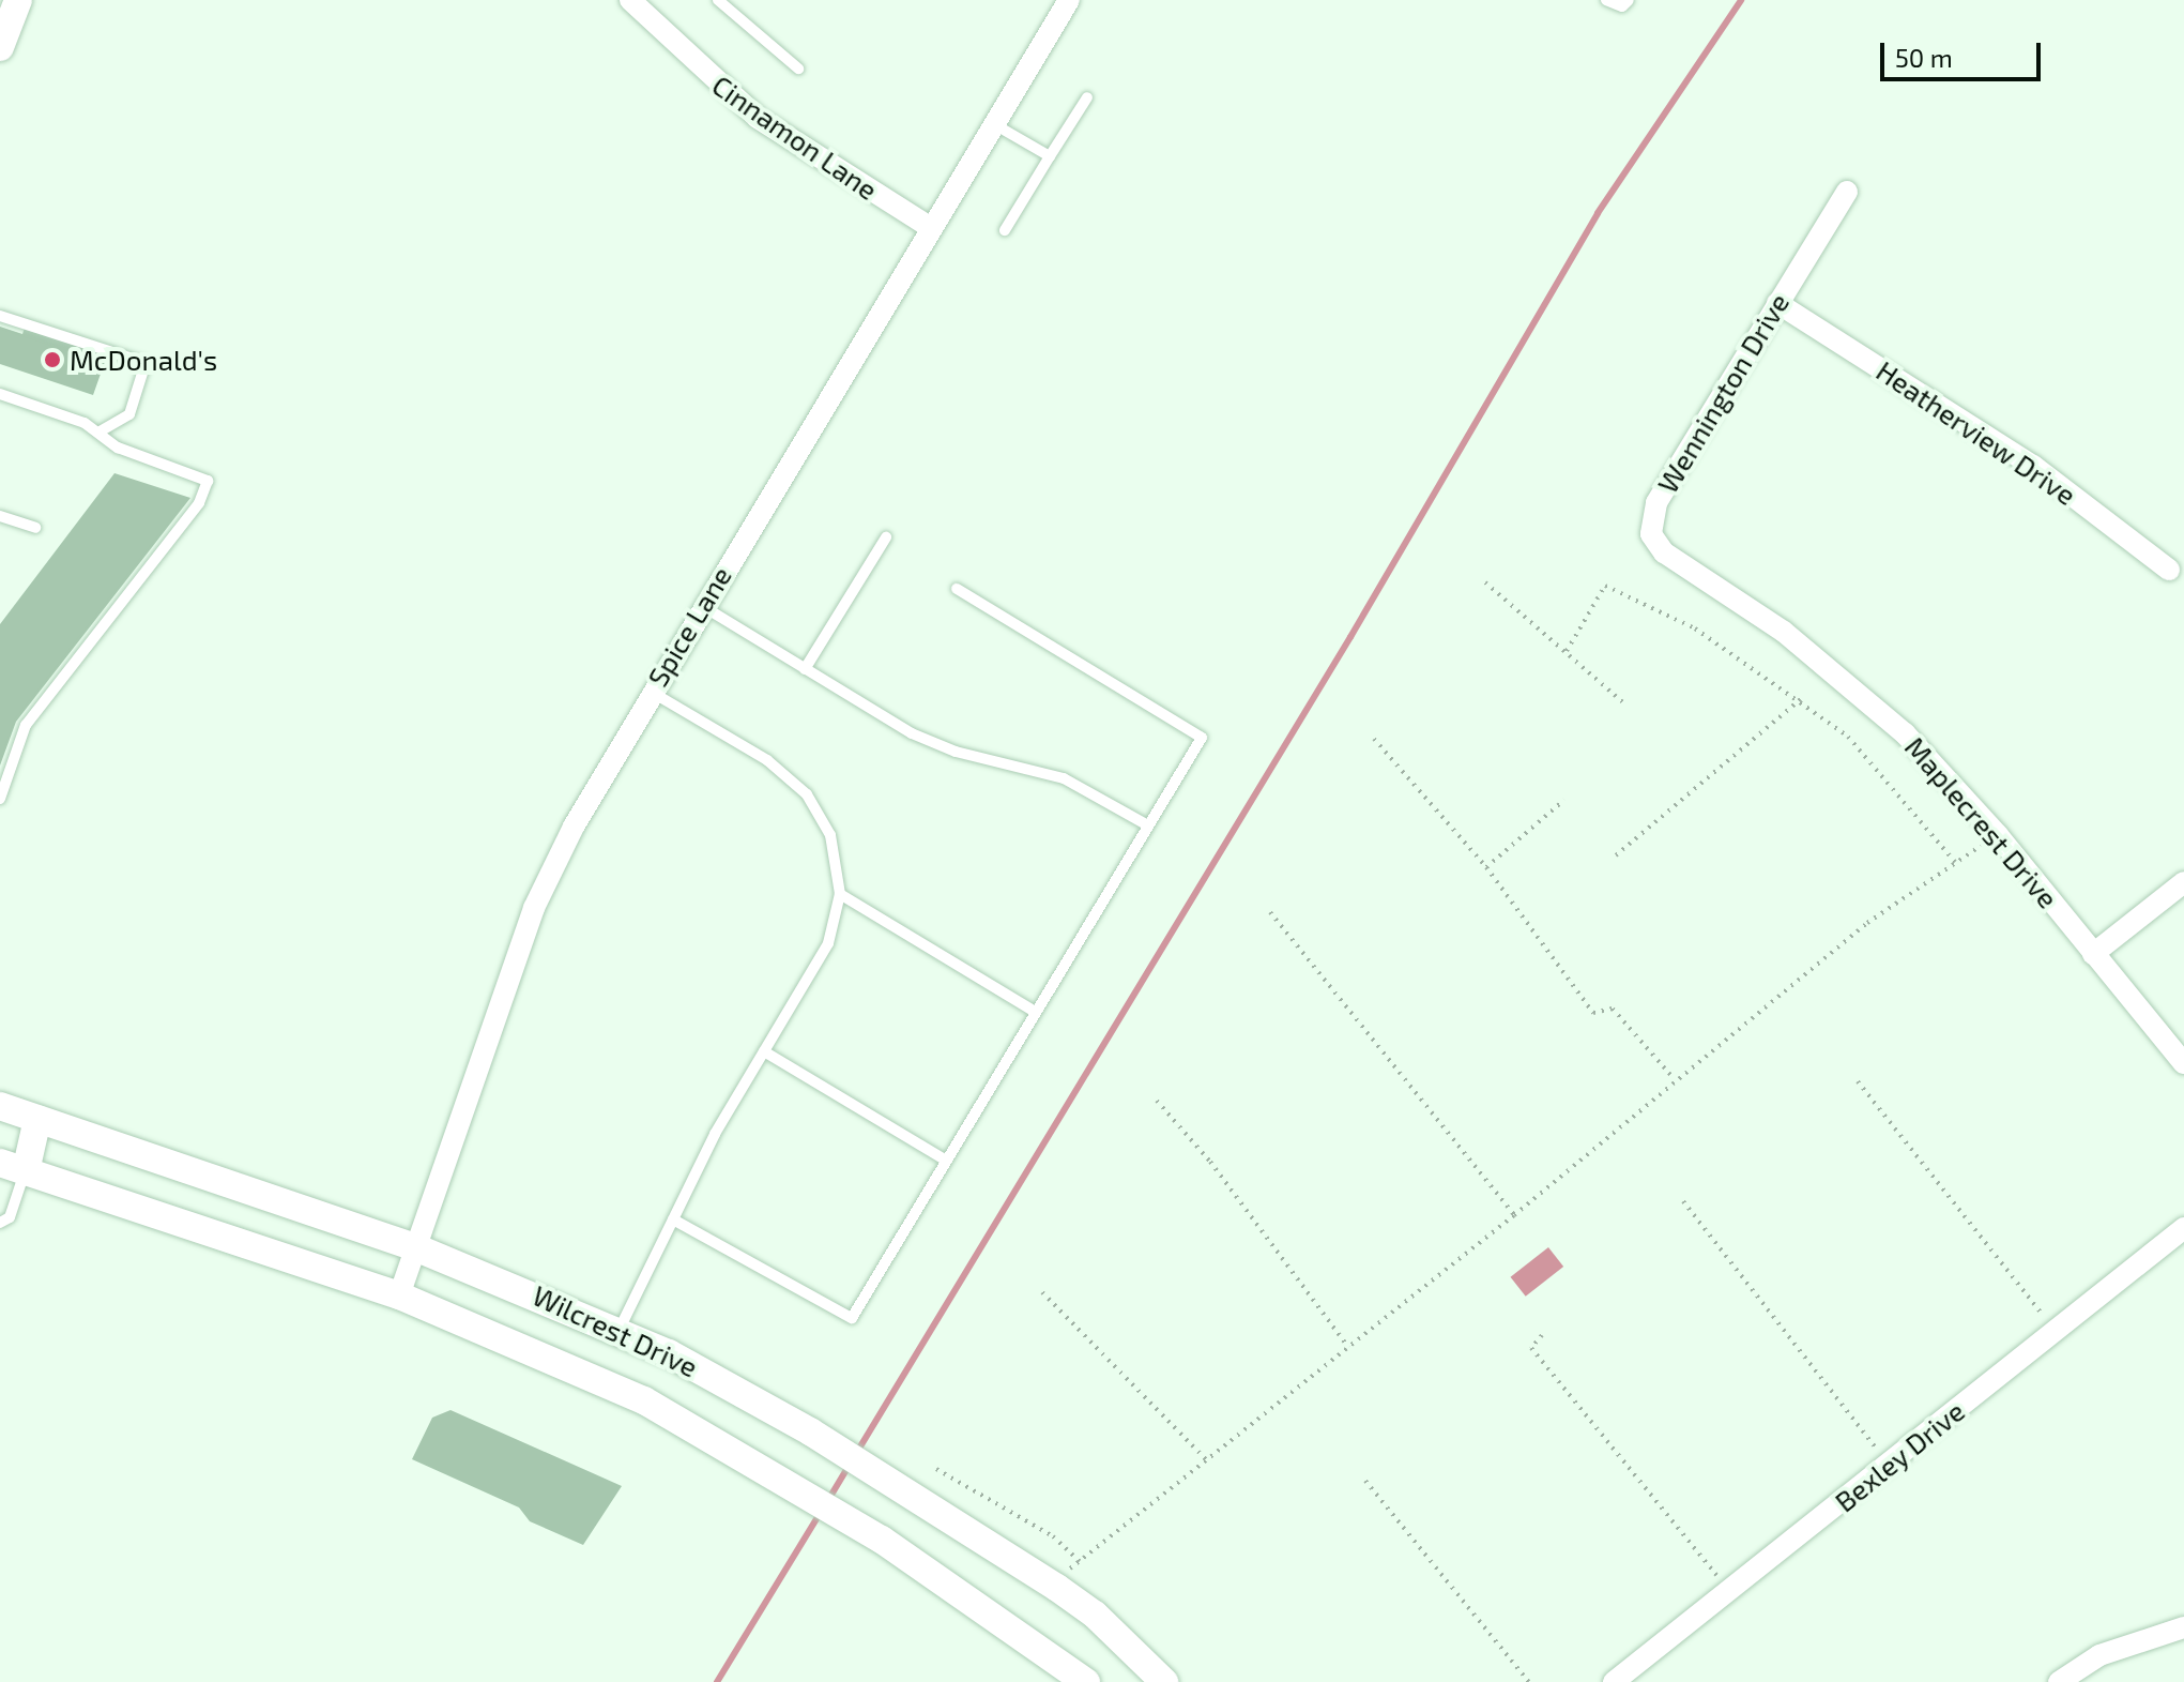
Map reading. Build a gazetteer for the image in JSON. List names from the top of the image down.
{
  "streets": {
    "main road": ["Wilcrest Drive"],
    "street": [
      "Cinnamon Lane",
      "Wennington Drive",
      "Heatherview Drive",
      "Spice Lane",
      "Maplecrest Drive",
      "Bexley Drive"
    ]
  },
  "crossings": [
    ["Cinnamon Lane", "Spice Lane"],
    ["Wennington Drive", "Heatherview Drive"],
    ["Wennington Drive", "Maplecrest Drive"],
    ["Spice Lane", "Wilcrest Drive"]
  ],
  "places": ["McDonald's"],
  "scale_bar": "50 m"
}
